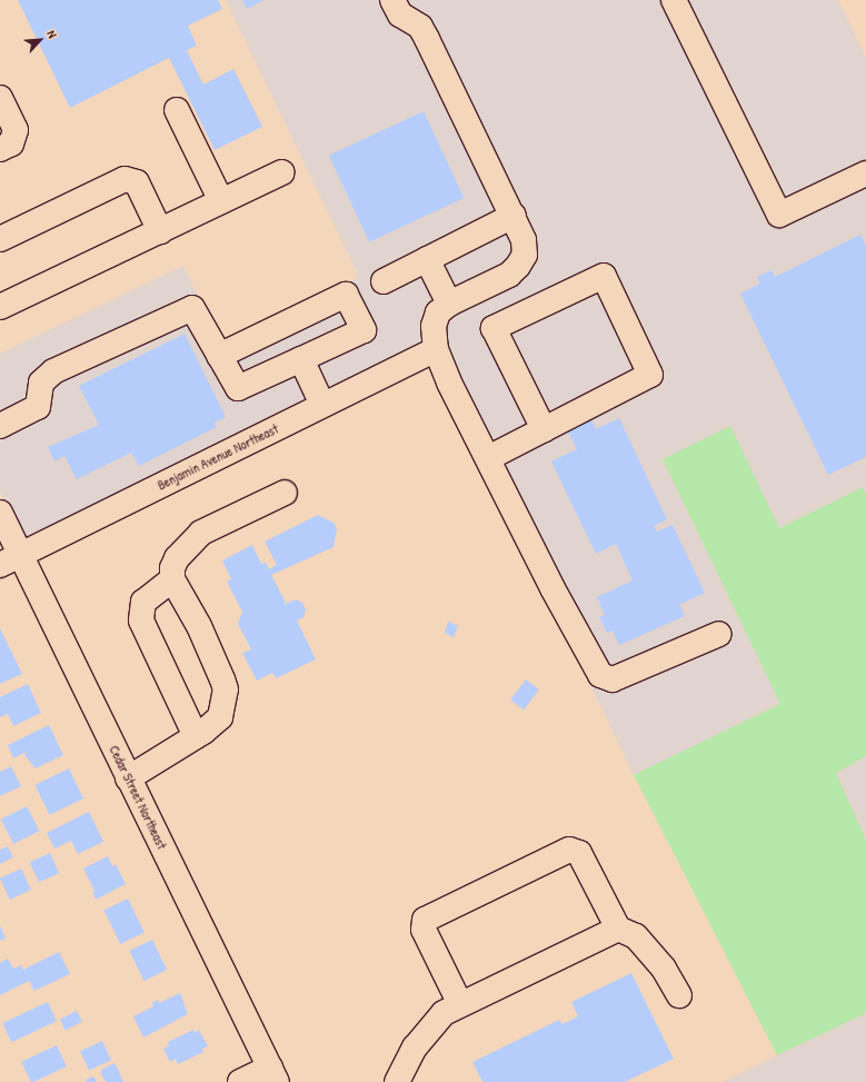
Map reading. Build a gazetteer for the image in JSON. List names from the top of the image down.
{
  "streets": {
    "street": ["Benjamin Avenue Northeast", "Cedar Street Northeast"]
  },
  "crossings": [
    ["Benjamin Avenue Northeast", "Cedar Street Northeast"]
  ],
  "north": "top right"
}
